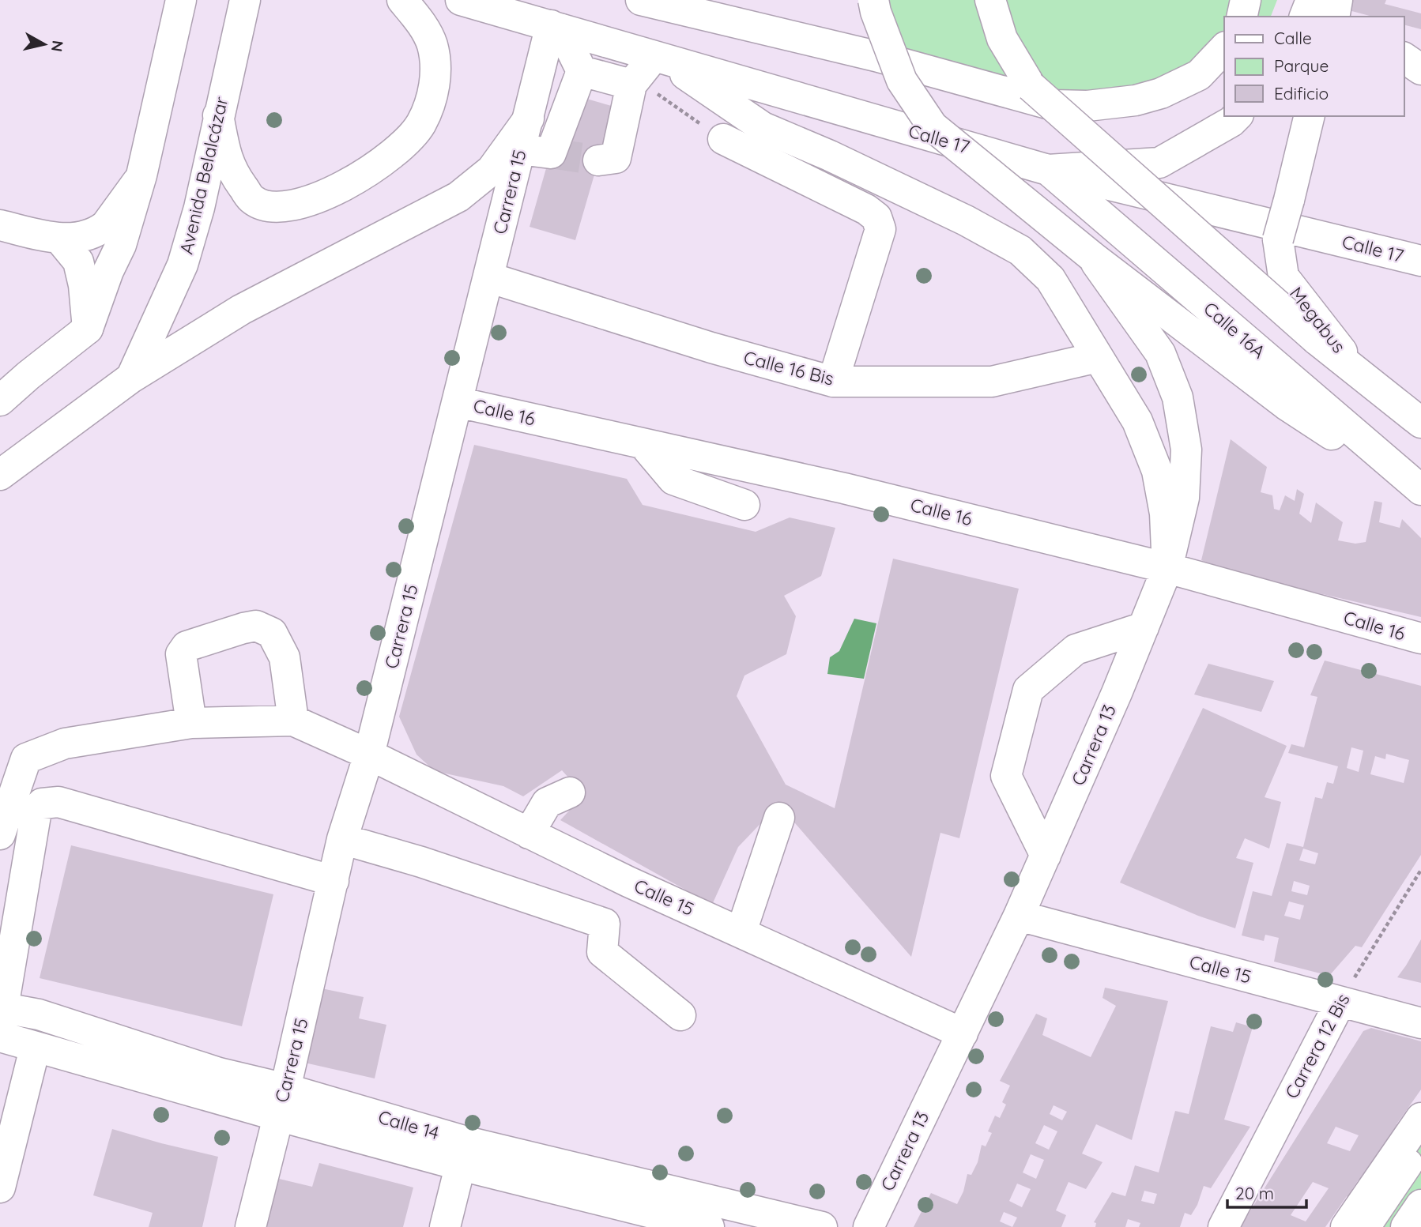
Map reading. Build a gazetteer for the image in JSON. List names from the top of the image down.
{
  "streets": {
    "main road": [
      "Calle 17",
      "Avenida Belalcázar",
      "Carrera 15",
      "Megabus",
      "Calle 16A",
      "Calle 16 Bis",
      "Calle 16",
      "Carrera 13",
      "Calle 15",
      "Carrera 12 Bis",
      "Calle 14"
    ]
  },
  "crossings": [
    ["Calle 17", "Carrera 15"],
    ["Calle 17", "Calle 16A"],
    ["Carrera 15", "Calle 16 Bis"],
    ["Carrera 15", "Calle 16"],
    ["Carrera 15", "Calle 15"],
    ["Carrera 15", "Calle 14"],
    ["Calle 16", "Carrera 13"],
    ["Carrera 13", "Calle 15"],
    ["Calle 15", "Carrera 12 Bis"]
  ],
  "legend": ["Calle", "Parque", "Edificio"],
  "scale_bar": "20 m",
  "north": "right"
}
